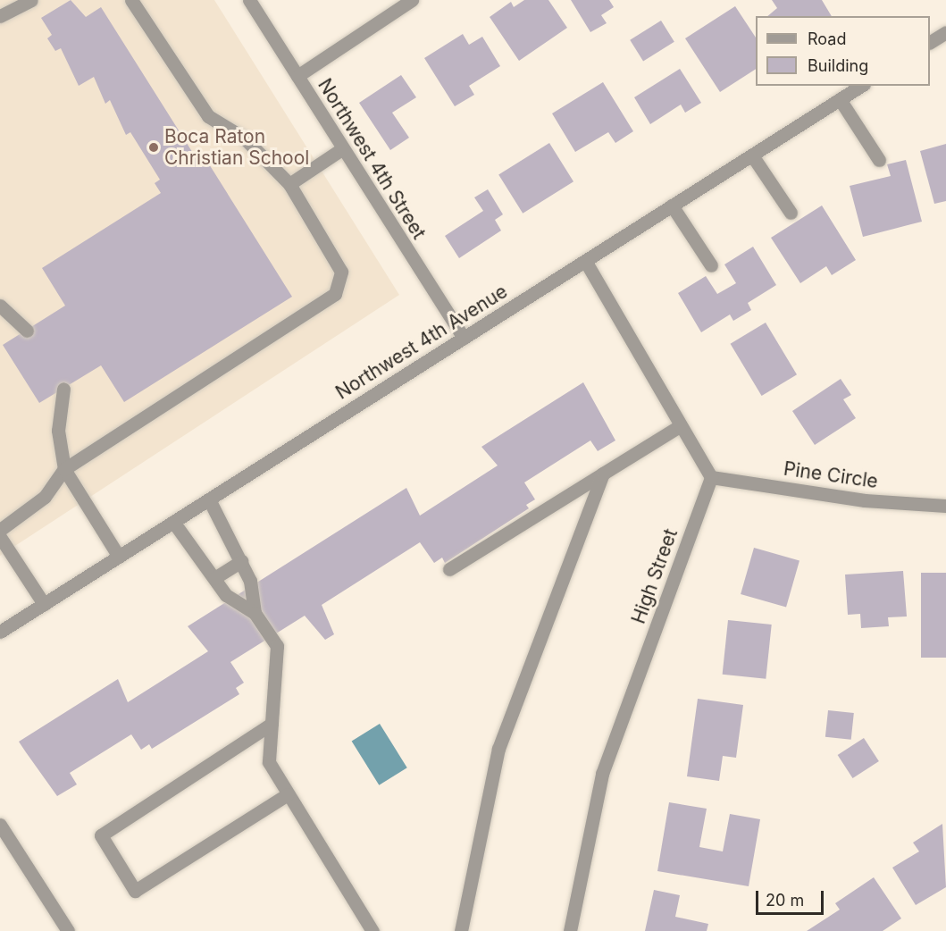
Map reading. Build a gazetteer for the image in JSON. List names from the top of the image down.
{
  "streets": {
    "street": [
      "Northwest 4th Street",
      "Northwest 4th Avenue",
      "Pine Circle",
      "High Street"
    ]
  },
  "crossings": [
    ["Northwest 4th Street", "Northwest 4th Avenue"],
    ["Pine Circle", "High Street"]
  ],
  "places": ["Boca Raton Christian School"],
  "legend": ["Road", "Building"],
  "scale_bar": "20 m"
}
